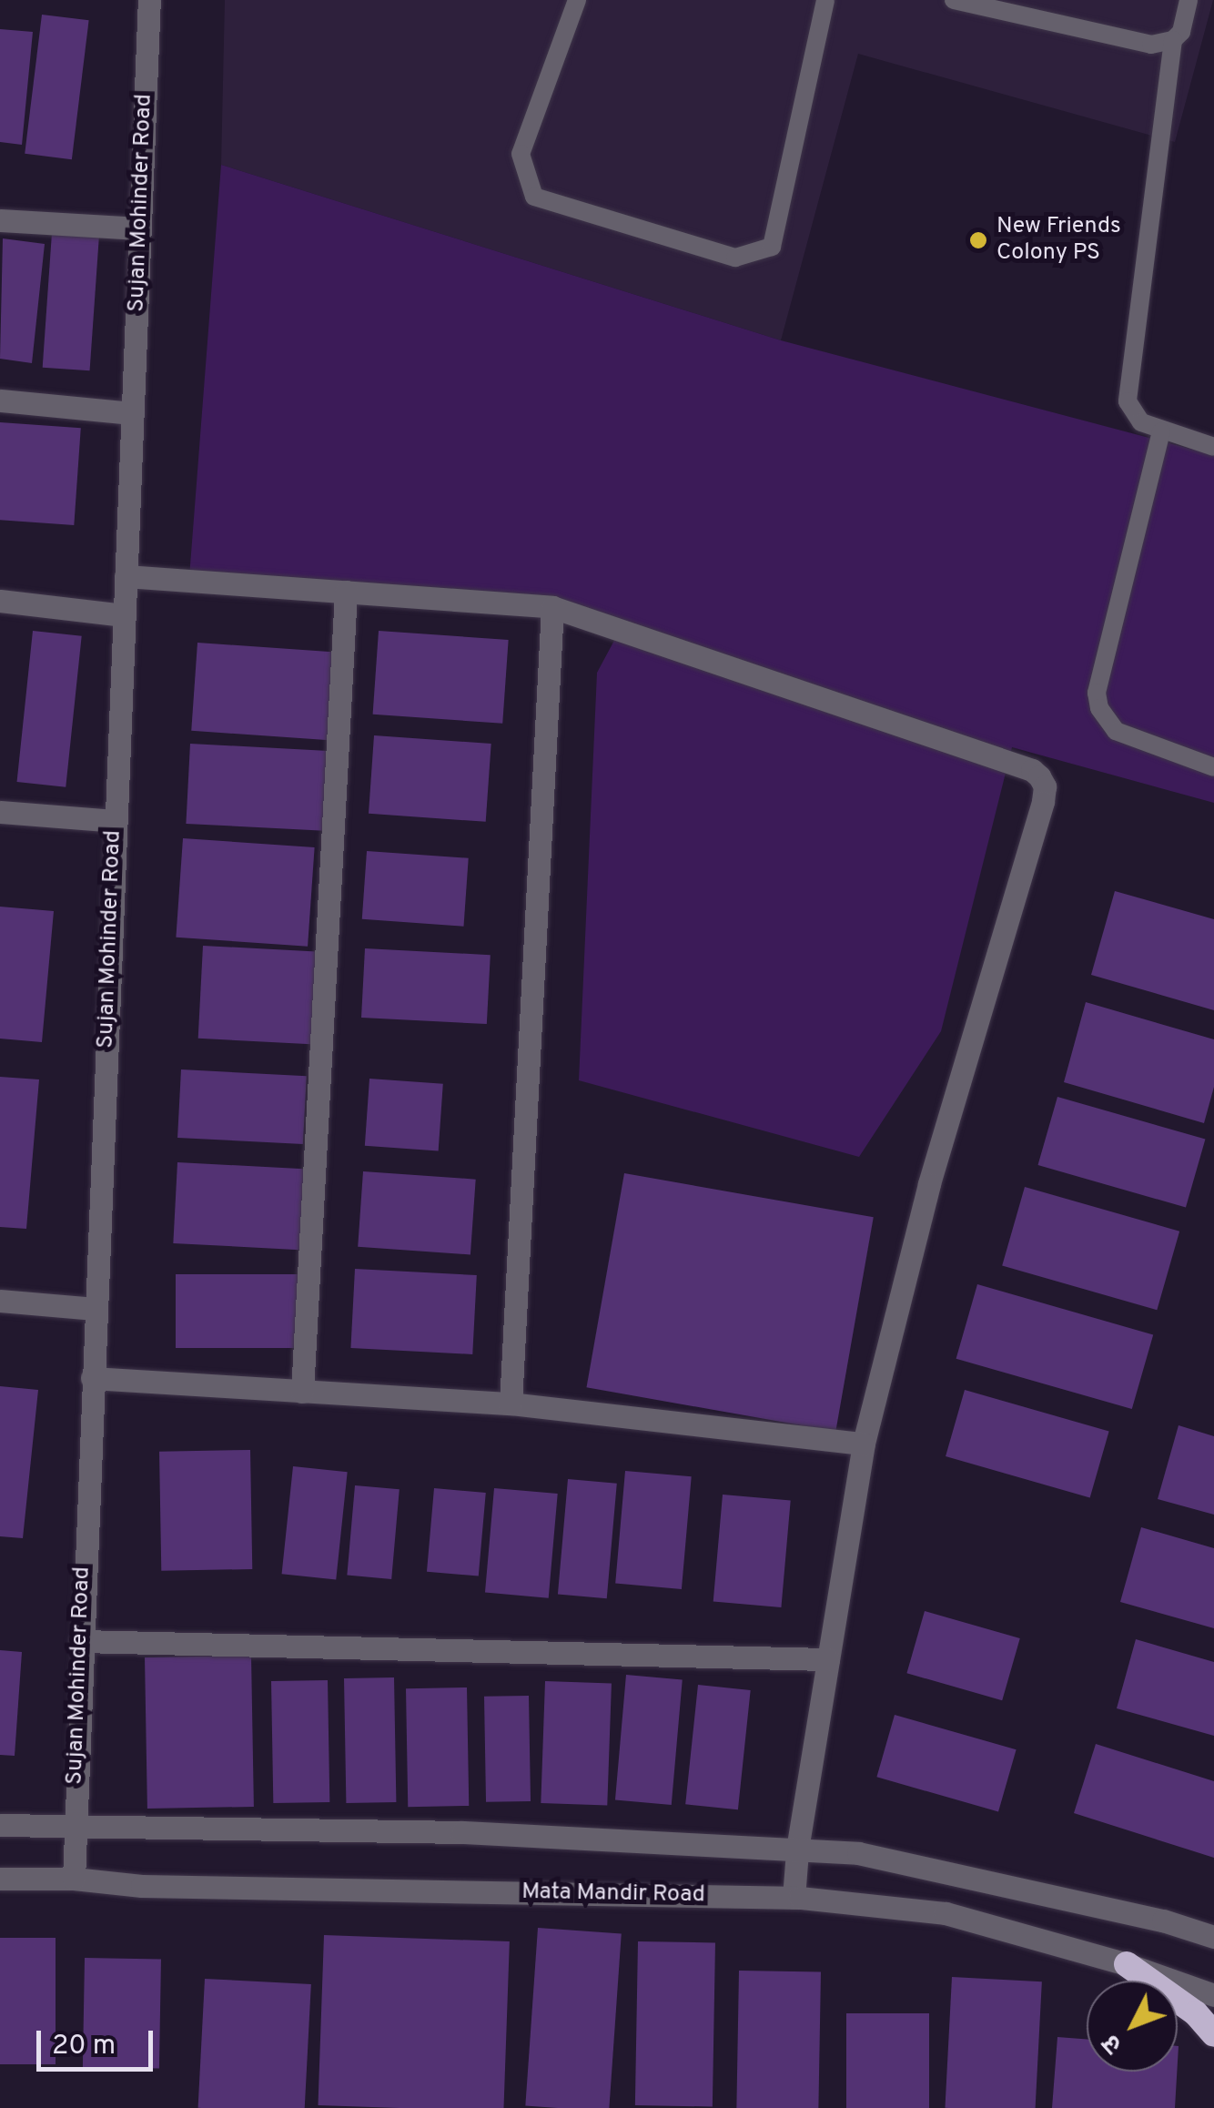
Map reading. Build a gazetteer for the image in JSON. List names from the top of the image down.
{
  "streets": {
    "street": ["Sujan Mohinder Road", "Mata Mandir Road"]
  },
  "crossings": [
    ["Sujan Mohinder Road", "Mata Mandir Road"]
  ],
  "places": ["New Friends Colony PS"],
  "scale_bar": "20 m",
  "north": "bottom left"
}
